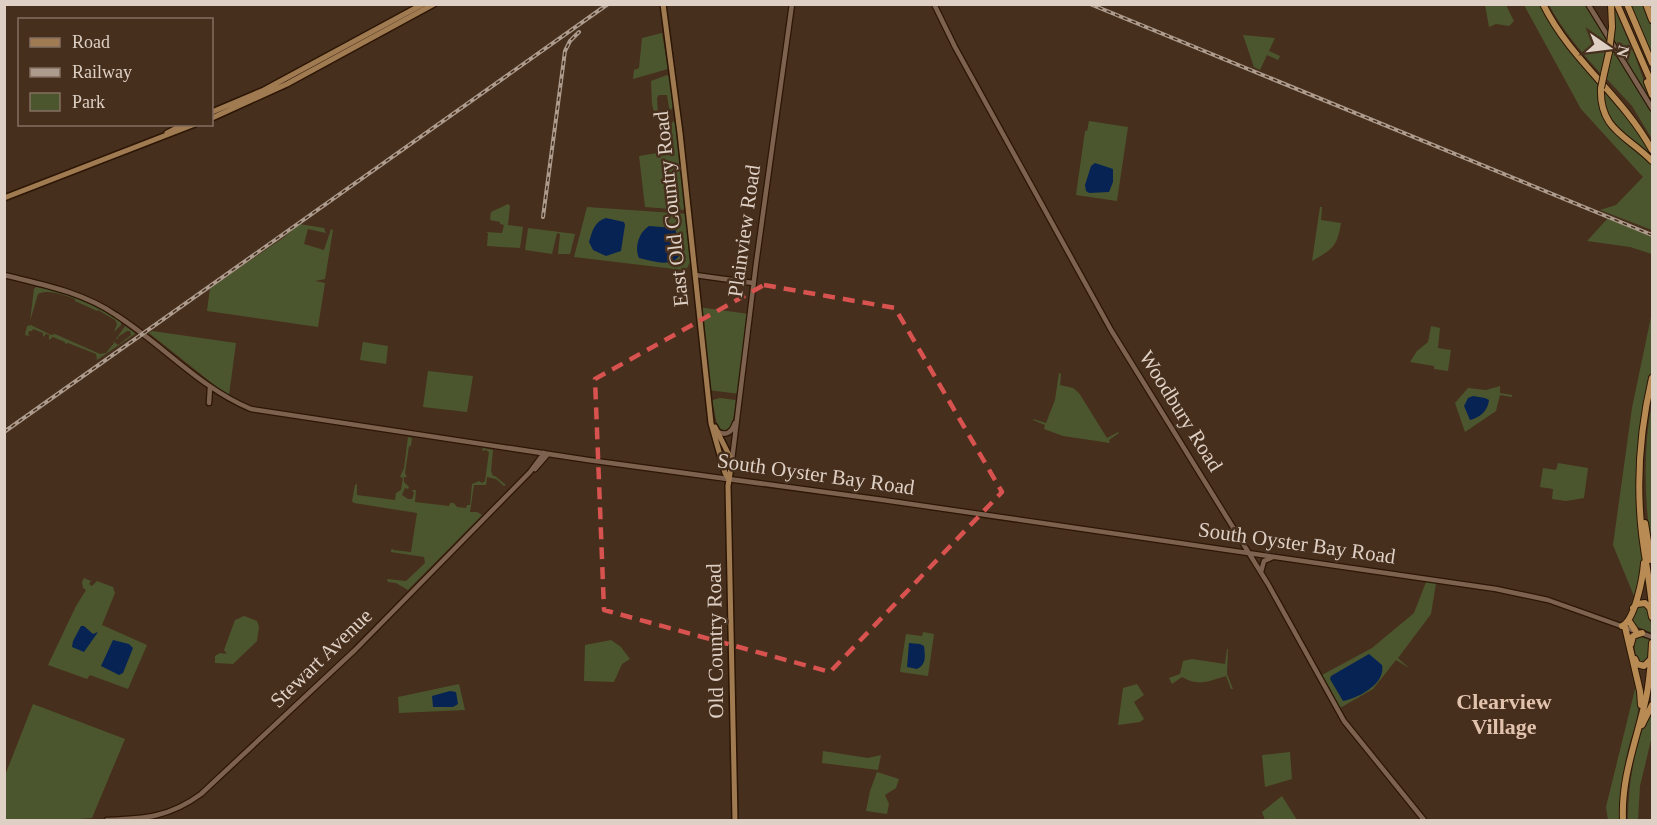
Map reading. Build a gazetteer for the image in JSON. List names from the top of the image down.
{
  "streets": {
    "main road": [
      "East Old Country Road",
      "Plainview Road",
      "Woodbury Road",
      "South Oyster Bay Road",
      "Old Country Road",
      "Stewart Avenue"
    ]
  },
  "crossings": [
    ["East Old Country Road", "Plainview Road"],
    ["East Old Country Road", "South Oyster Bay Road"],
    ["East Old Country Road", "Old Country Road"],
    ["Plainview Road", "Old Country Road"],
    ["Woodbury Road", "South Oyster Bay Road"],
    ["South Oyster Bay Road", "Old Country Road"],
    ["South Oyster Bay Road", "Stewart Avenue"]
  ],
  "districts": ["Clearview Village"],
  "legend": ["Road", "Railway", "Park"],
  "north": "right"
}
